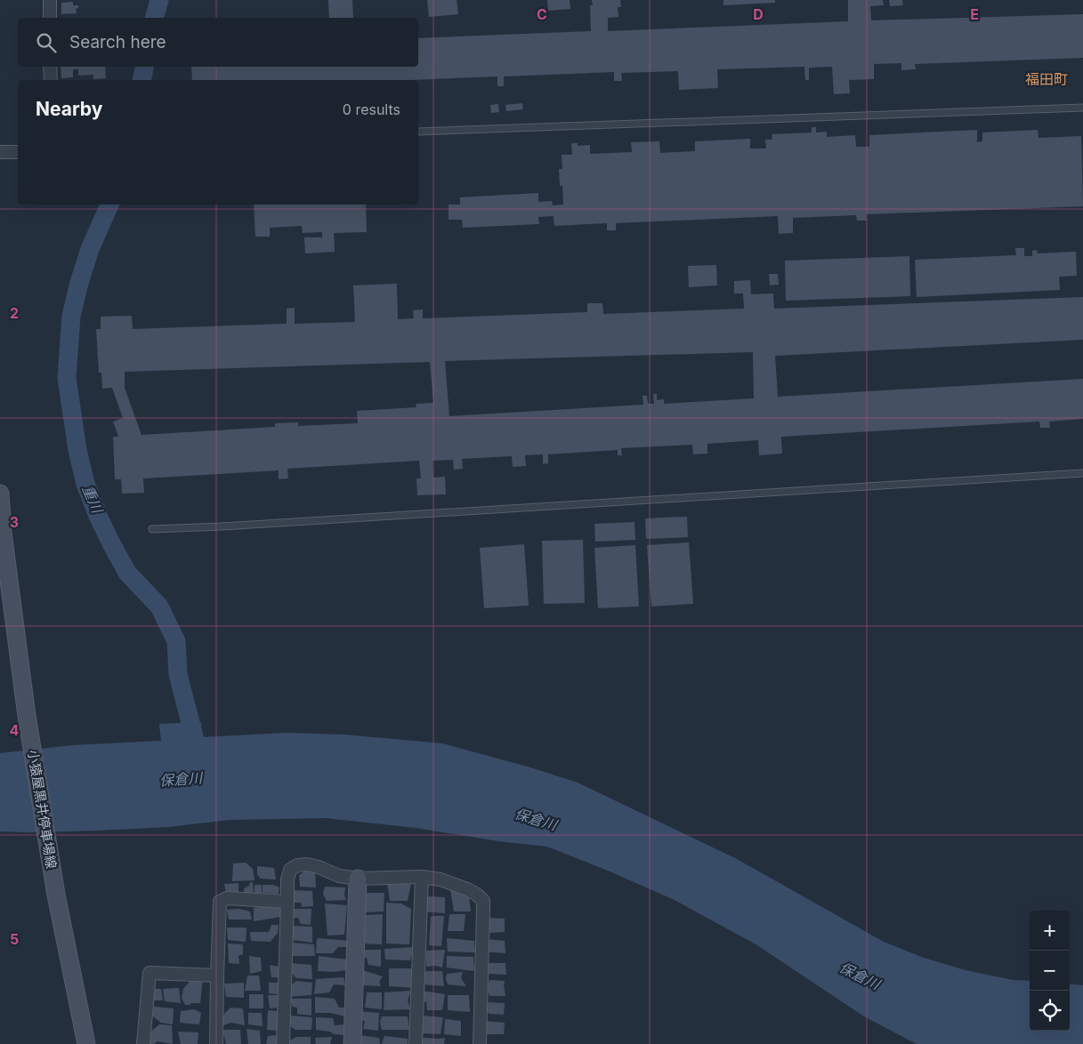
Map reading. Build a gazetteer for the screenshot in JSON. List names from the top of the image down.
{
  "streets": {
    "main road": ["小猿屋黒井停車場線"]
  },
  "districts": ["福田町"],
  "water": ["重川", "保倉川"],
  "page": {
    "search": "Search here",
    "heading": ["Nearby", "0 results"],
    "map_buttons": ["+", "−"]
  },
  "grid": {
    "columns": ["C", "D", "E"],
    "rows": [
      "2",
      "3",
      "4",
      "5"
    ]
  }
}
